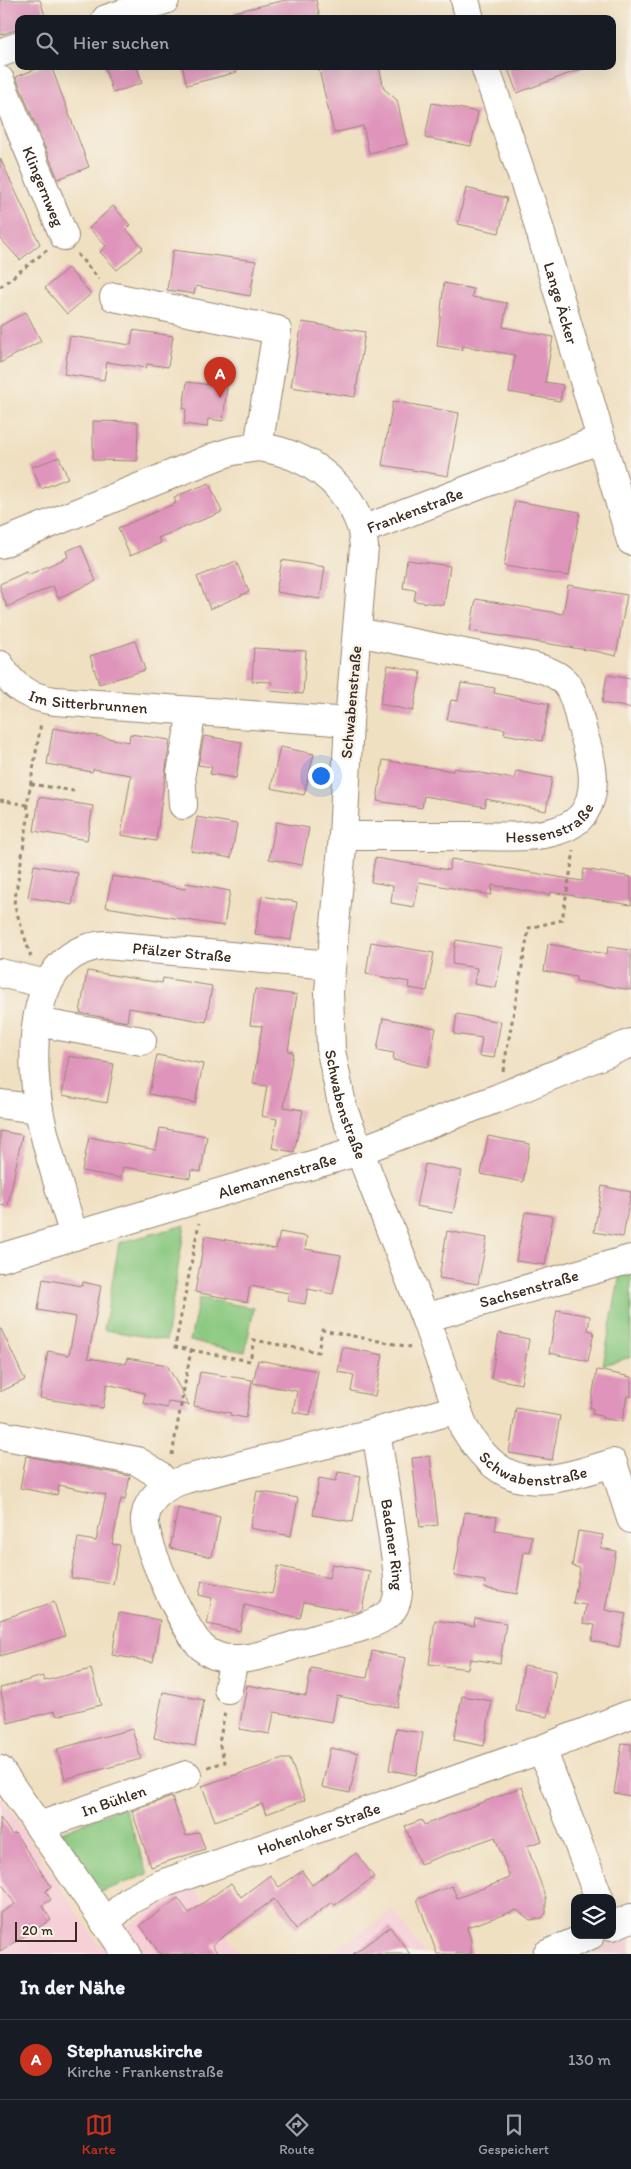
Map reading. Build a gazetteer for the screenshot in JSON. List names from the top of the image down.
{
  "streets": {
    "street": [
      "Klingernweg",
      "Lange Äcker",
      "Frankenstraße",
      "Im Sitterbrunnen",
      "Schwabenstraße",
      "Hessenstraße",
      "Pfälzer Straße",
      "Alemannenstraße",
      "Sachsenstraße",
      "Badener Ring",
      "In Bühlen",
      "Hohenloher Straße"
    ]
  },
  "crossings": [
    ["Lange Äcker", "Frankenstraße"],
    ["Frankenstraße", "Schwabenstraße"],
    ["Im Sitterbrunnen", "Schwabenstraße"],
    ["Schwabenstraße", "Hessenstraße"],
    ["Schwabenstraße", "Pfälzer Straße"],
    ["Schwabenstraße", "Alemannenstraße"],
    ["Schwabenstraße", "Sachsenstraße"],
    ["Pfälzer Straße", "Alemannenstraße"]
  ],
  "scale_bar": "20 m",
  "page": {
    "search": "Hier suchen",
    "pins": "A",
    "scale": "20 m",
    "heading": "In der Nähe",
    "list": [
      {
        "mark": "A",
        "name": "Stephanuskirche",
        "note": "Kirche · Frankenstraße",
        "value": "130 m"
      }
    ],
    "nav": ["Karte", "Route", "Gespeichert"]
  }
}
